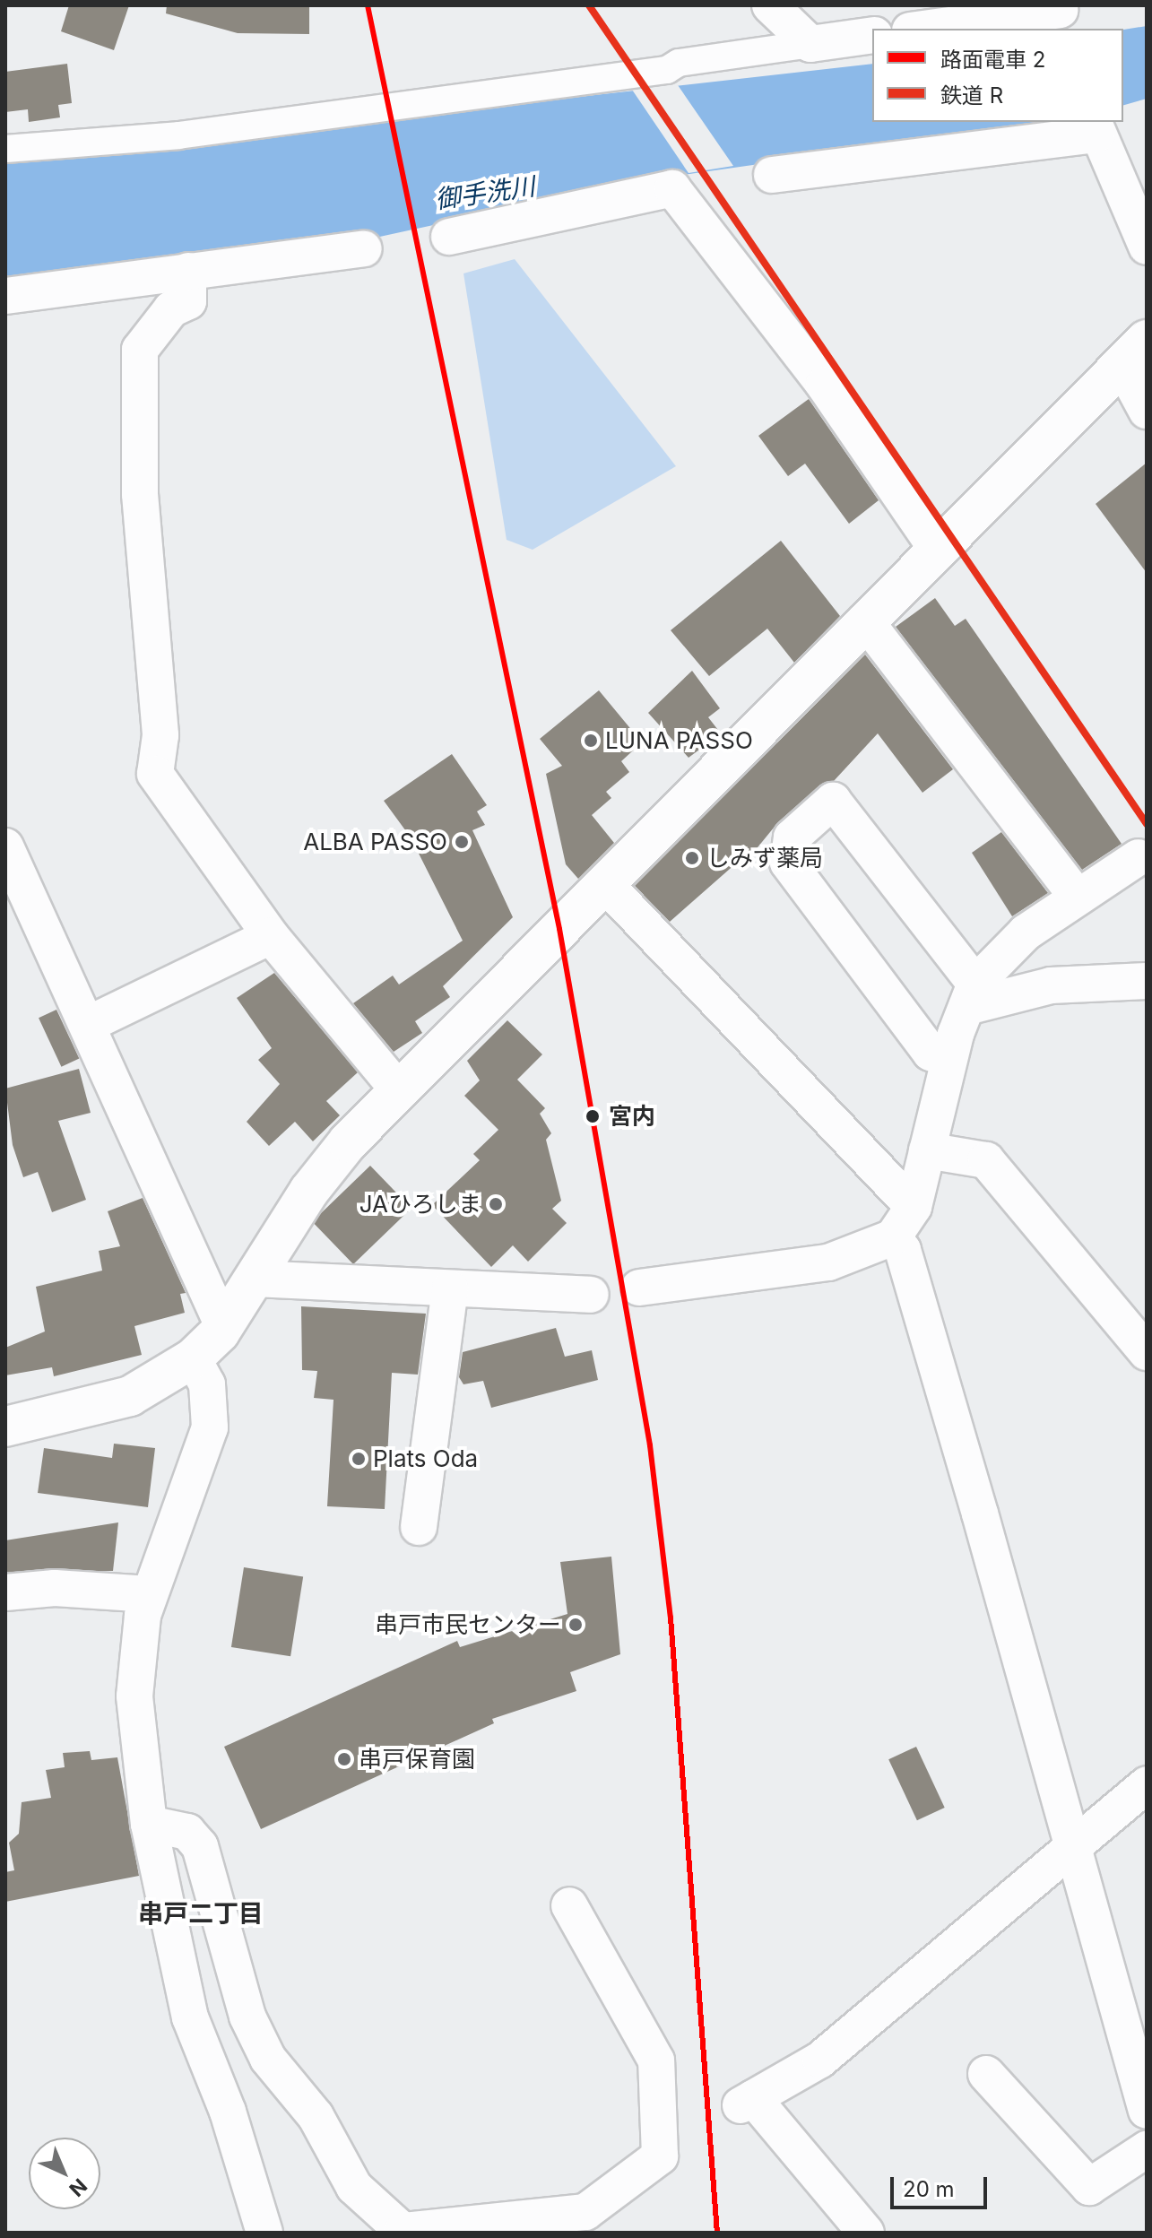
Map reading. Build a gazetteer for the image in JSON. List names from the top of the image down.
{
  "districts": ["串戸二丁目"],
  "water": ["御手洗川"],
  "places": [
    "LUNA PASSO",
    "ALBA PASSO",
    "しみず薬局",
    "宮内",
    "JAひろしま",
    "Plats Oda",
    "串戸市民センター",
    "串戸保育園"
  ],
  "lines": ["tram line 2", "rail line R"],
  "legend": ["路面電車 2", "鉄道 R"],
  "scale_bar": "20 m",
  "north": "bottom right"
}
